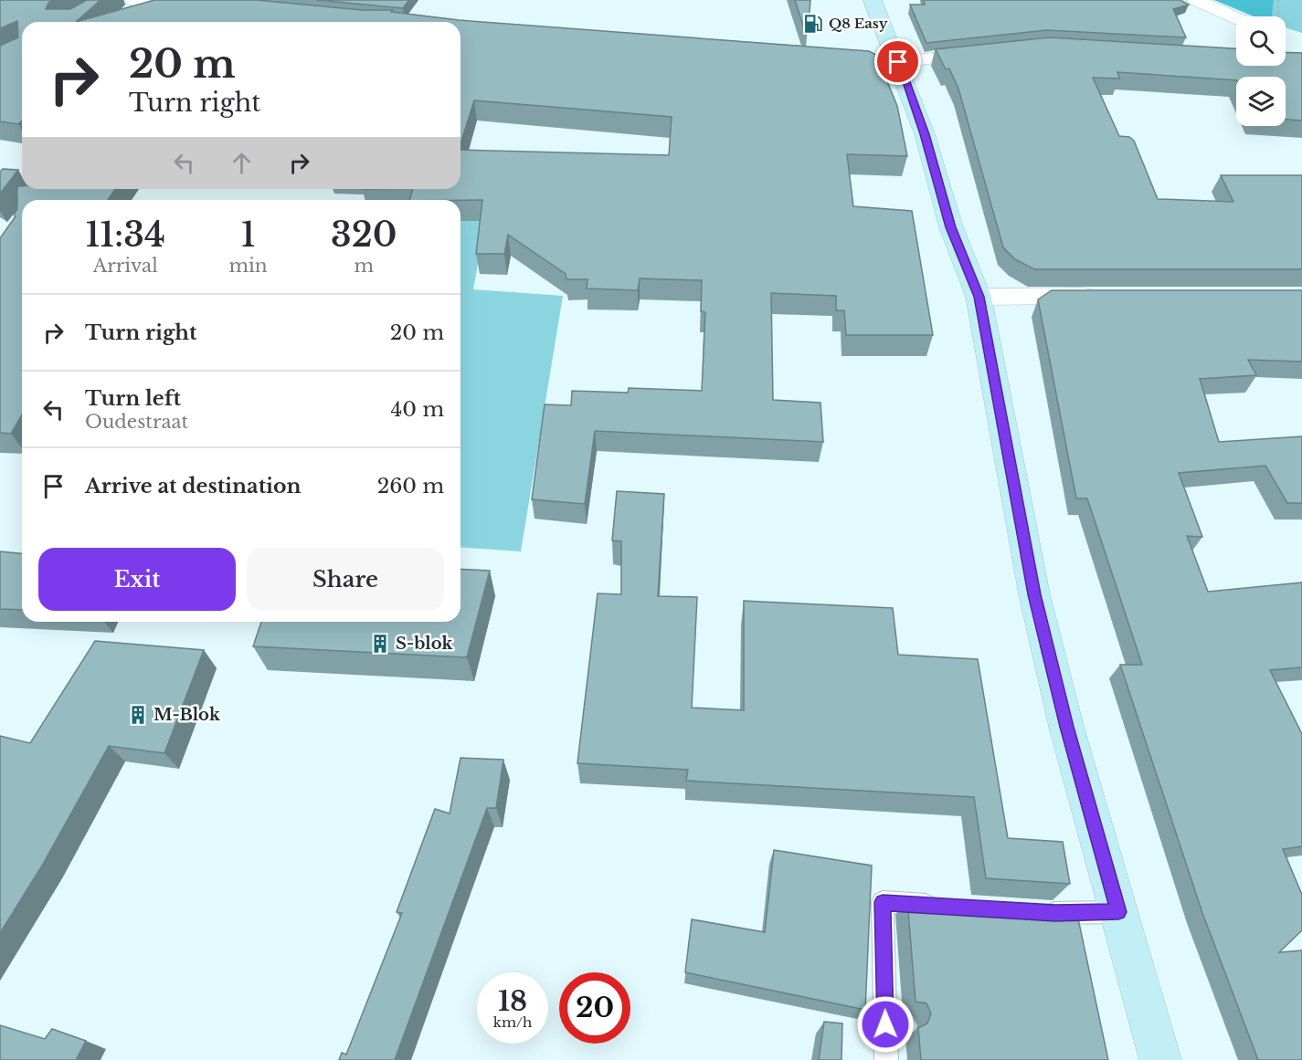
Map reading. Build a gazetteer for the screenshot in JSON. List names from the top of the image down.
{
  "places": {
    "fuel station": ["Q8 Easy"],
    "building": ["S-blok", "M-Blok"]
  },
  "page": {
    "turn": ["20 m", "Turn right"],
    "eta": [
      "11:34",
      "Arrival",
      "1",
      "min",
      "320",
      "m"
    ],
    "list": [
      {
        "name": "Turn right",
        "value": "20 m"
      },
      {
        "name": "Turn left",
        "note": "Oudestraat",
        "value": "40 m"
      },
      {
        "name": "Arrive at destination",
        "value": "260 m"
      }
    ],
    "buttons": ["Exit", "Share"],
    "speed": "18 km/h",
    "limit": "20"
  }
}
